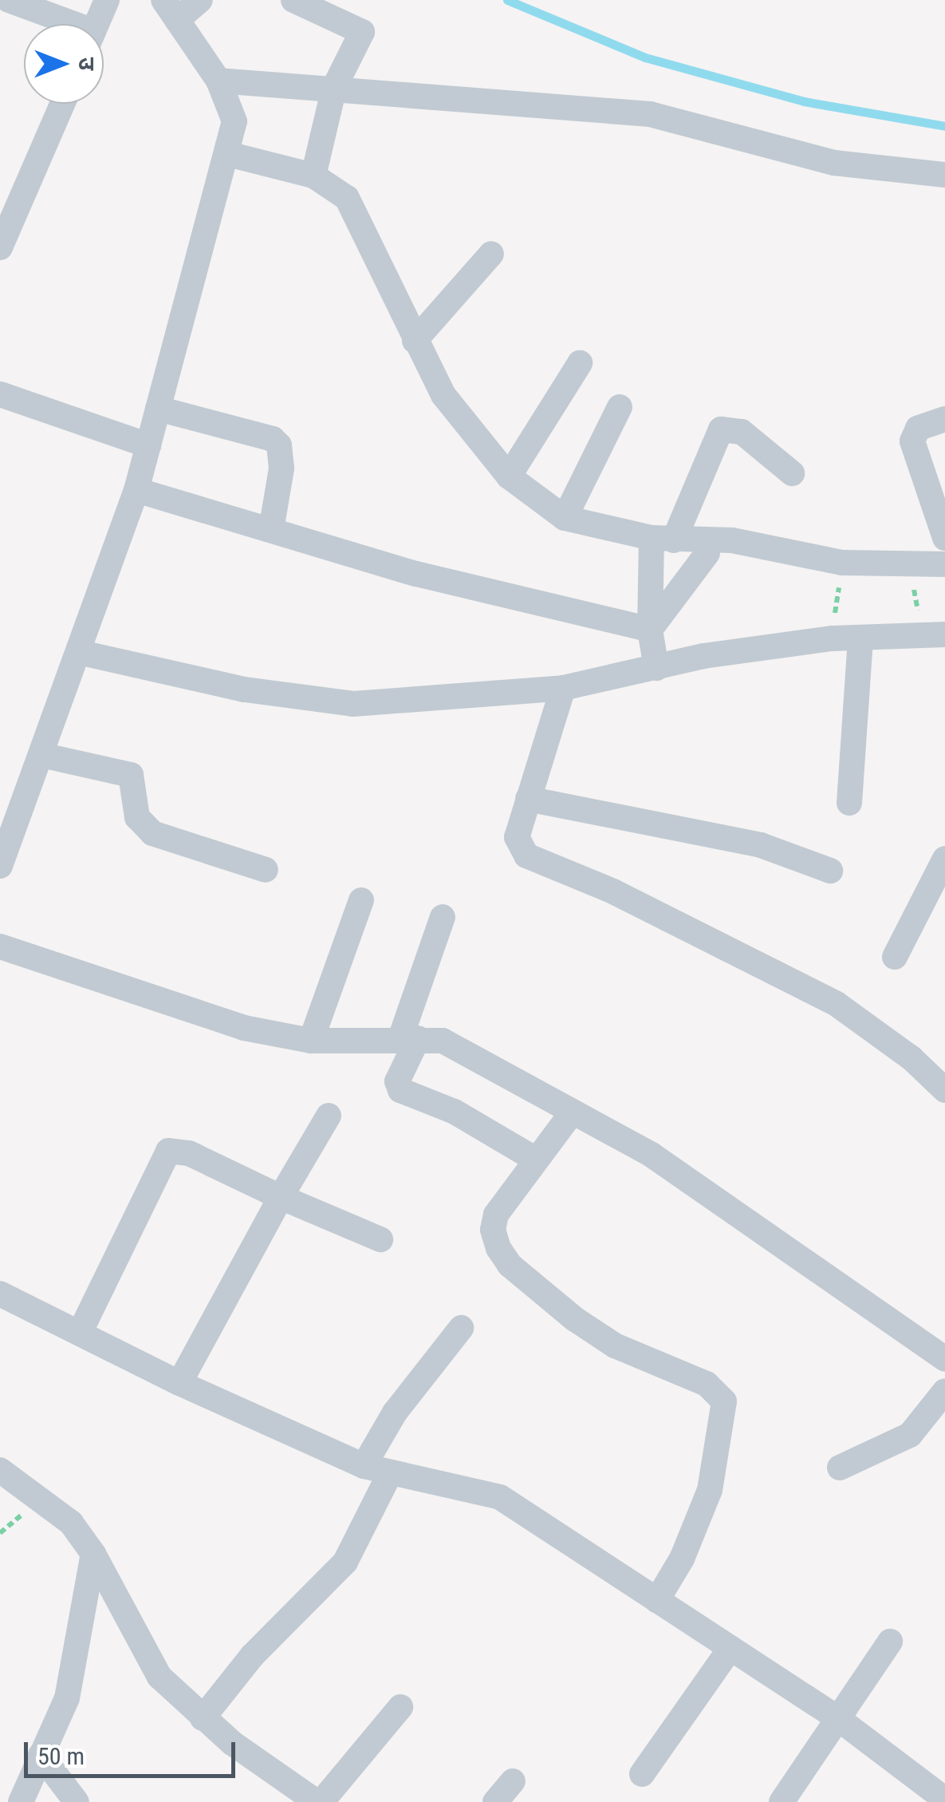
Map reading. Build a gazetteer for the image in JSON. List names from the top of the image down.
{
  "scale_bar": "50 m",
  "north": "right"
}
